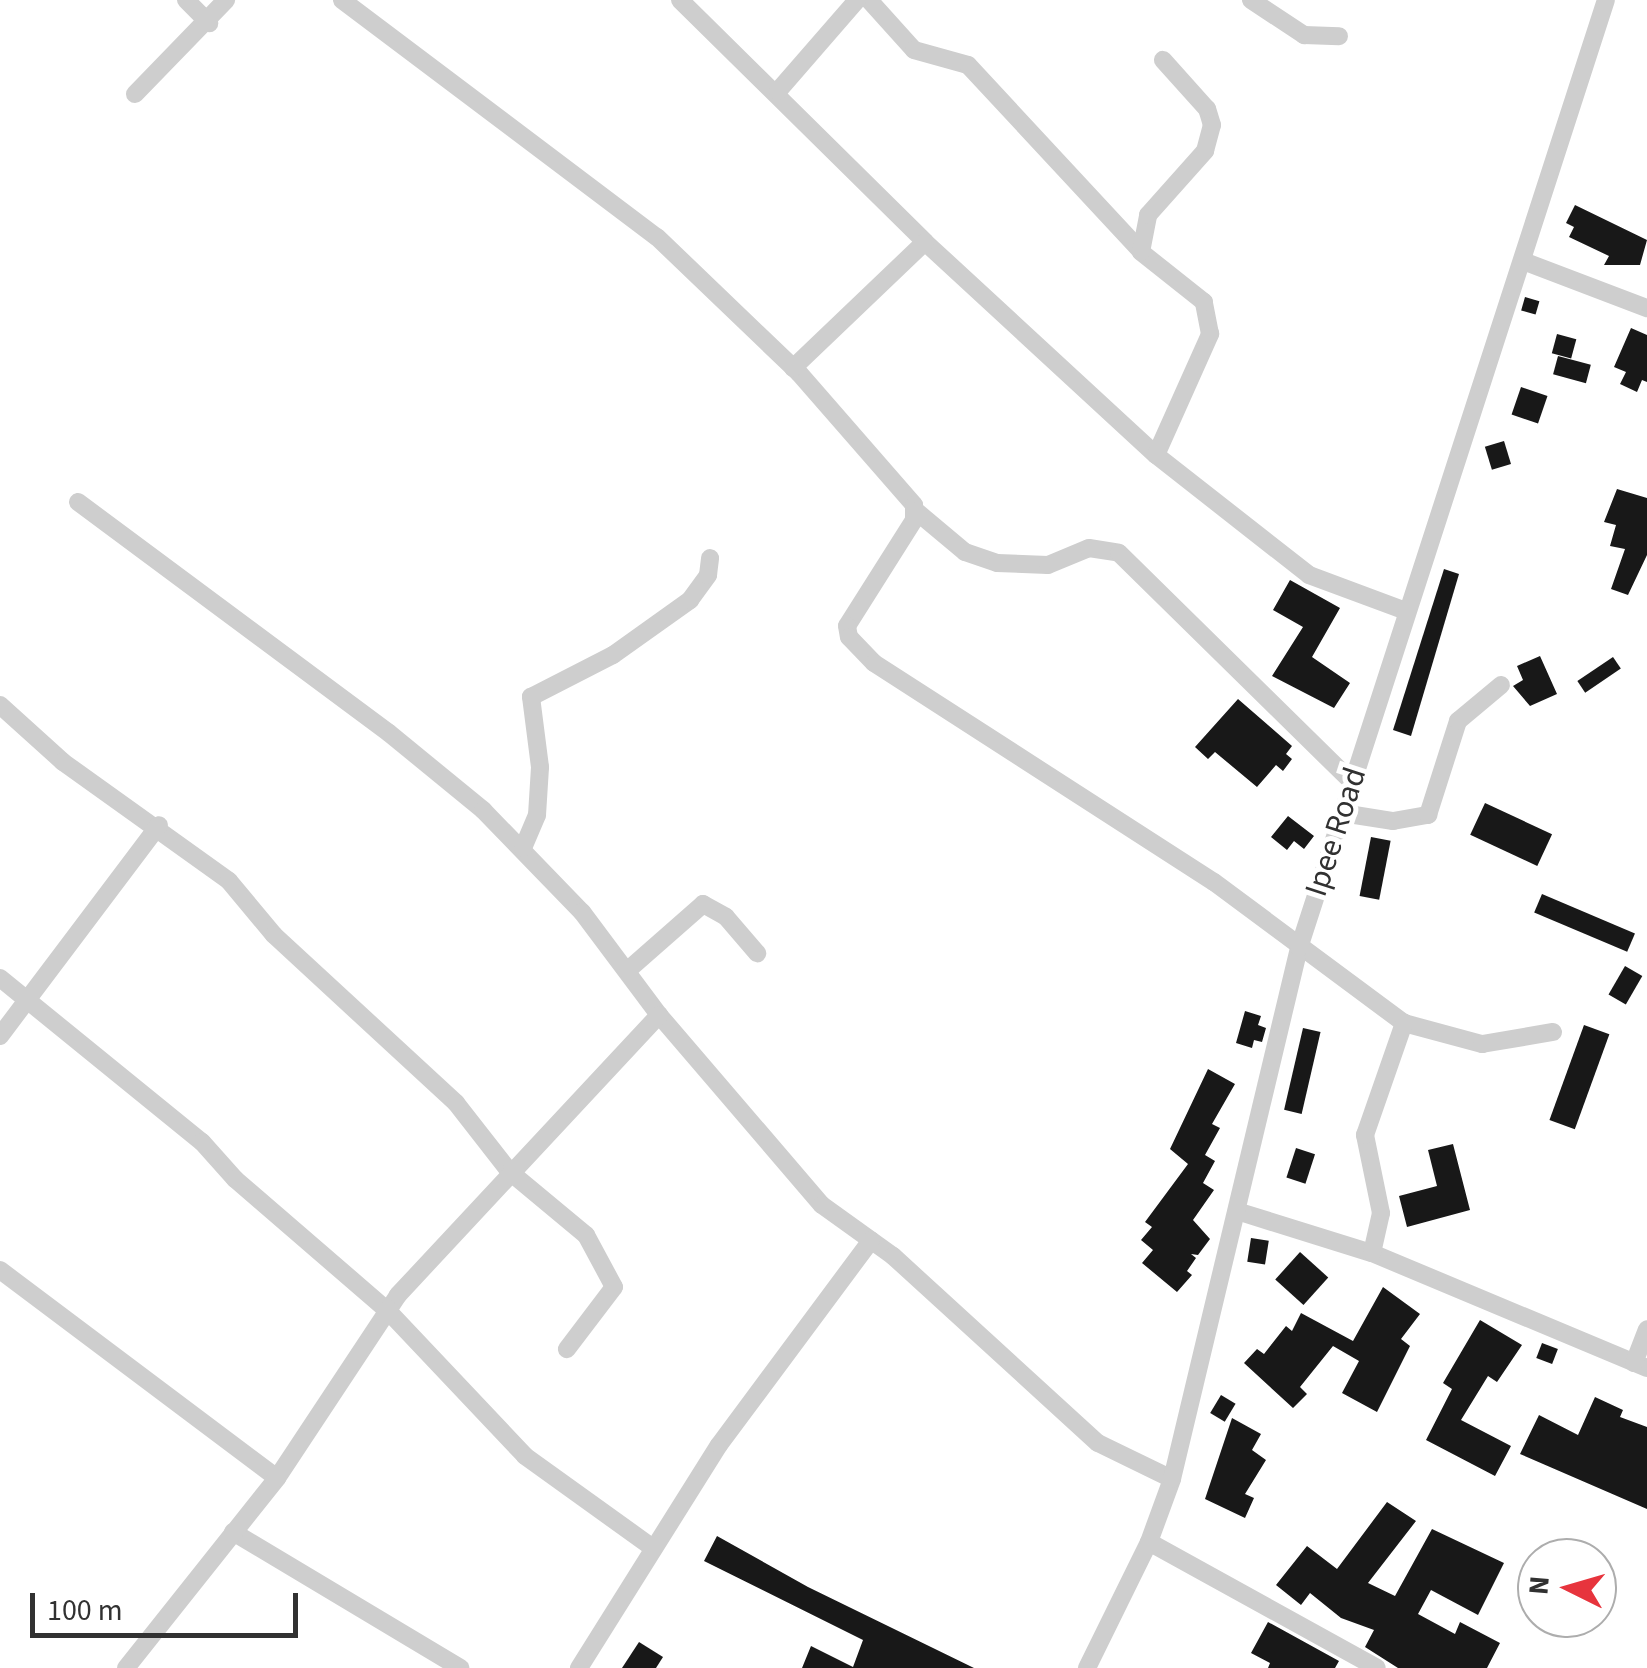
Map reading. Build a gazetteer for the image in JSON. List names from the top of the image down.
{
  "streets": {
    "street": ["Ipee Road"]
  },
  "scale_bar": "100 m",
  "north": "left"
}
